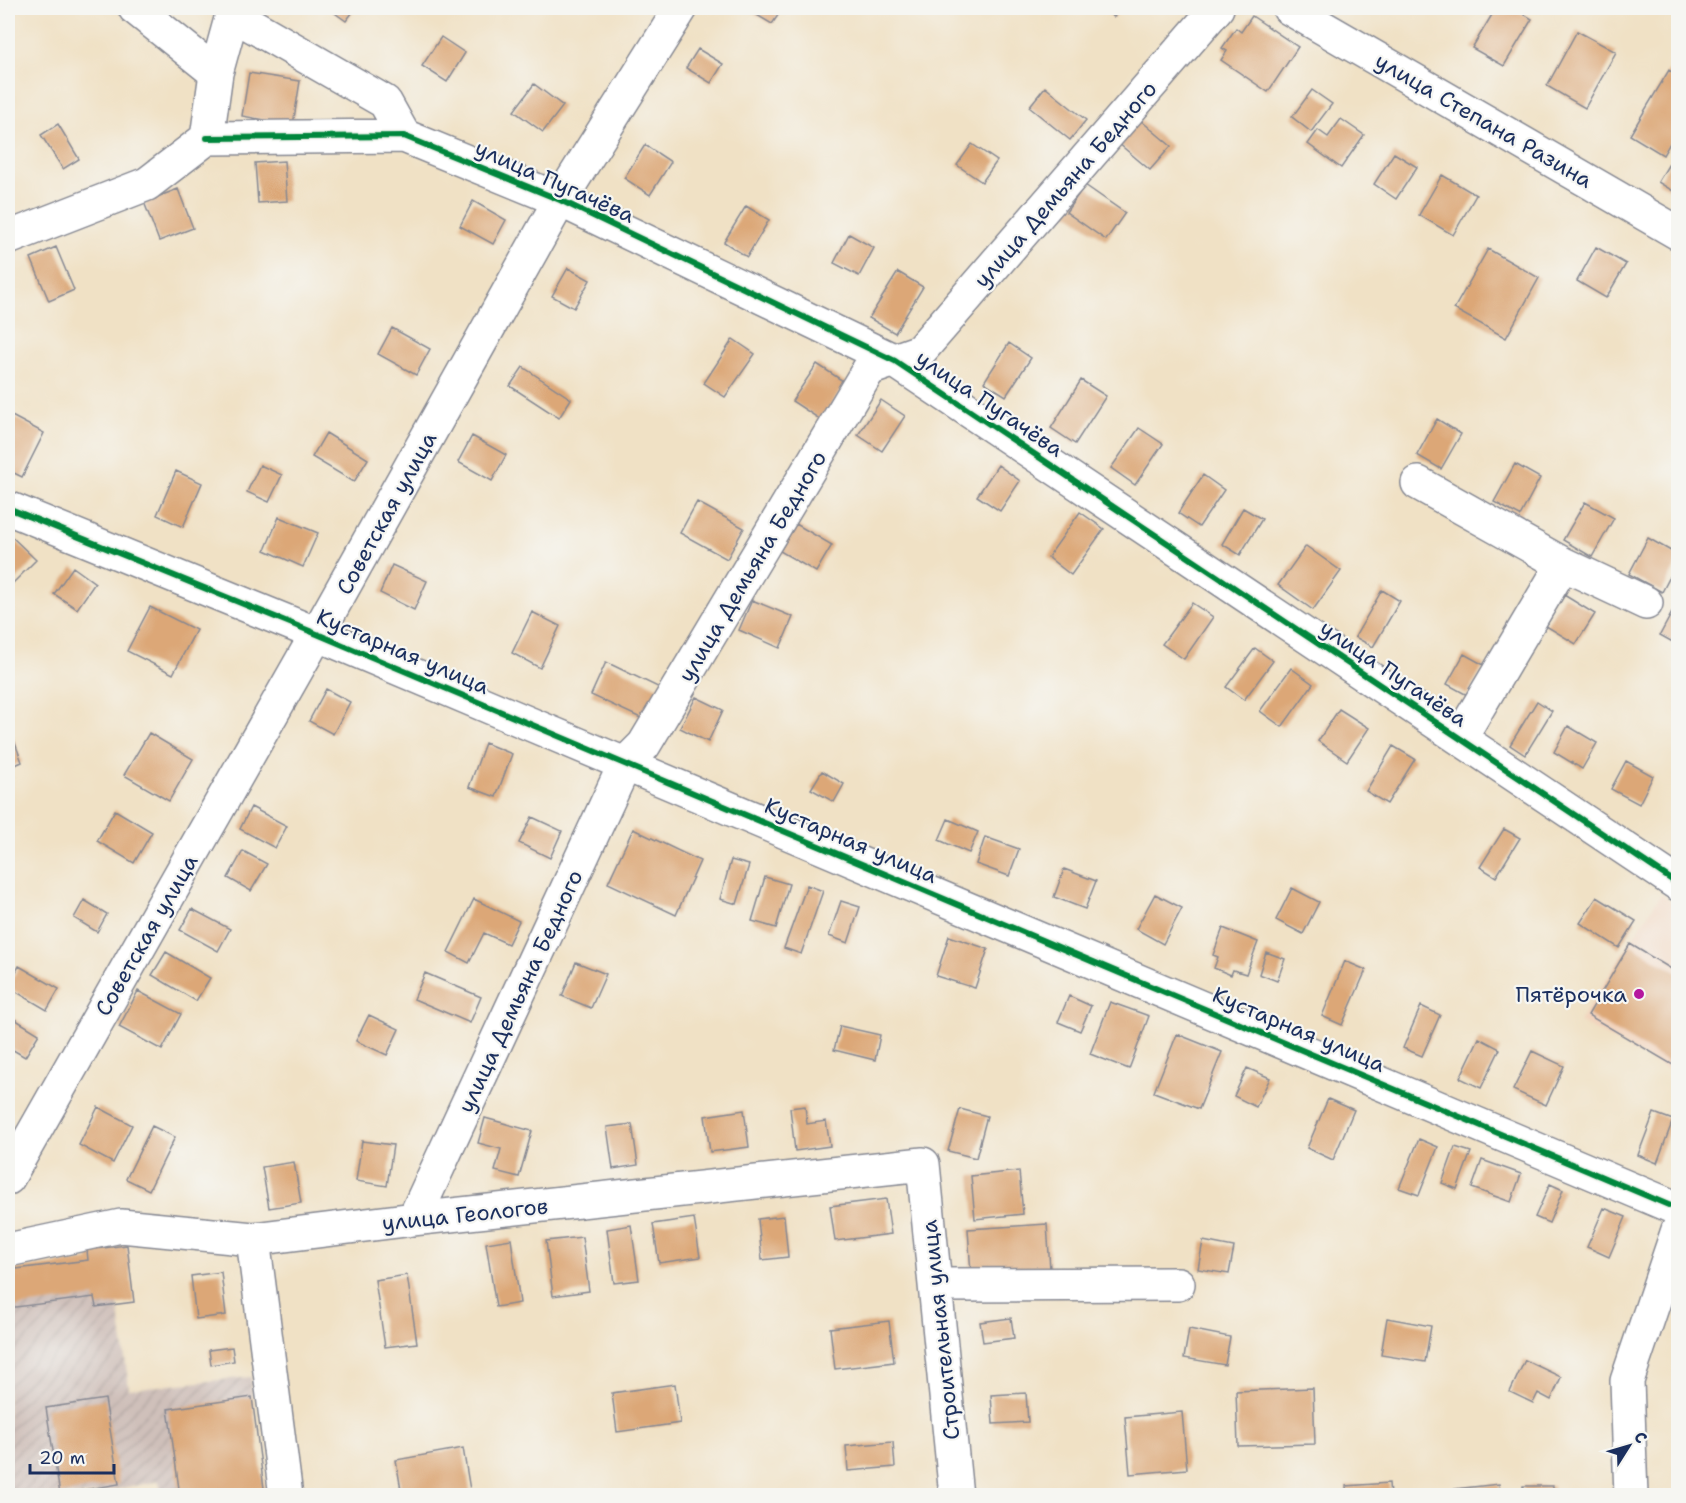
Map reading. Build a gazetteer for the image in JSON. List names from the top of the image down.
{
  "streets": {
    "street": [
      "улица Степана Разина",
      "улица Пугачёва",
      "улица Демьяна Бедного",
      "Советская улица",
      "Кустарная улица",
      "улица Геологов",
      "Строительная улица"
    ]
  },
  "crossings": [
    ["улица Пугачёва", "улица Демьяна Бедного"],
    ["улица Пугачёва", "Советская улица"],
    ["улица Демьяна Бедного", "Кустарная улица"],
    ["улица Демьяна Бедного", "улица Геологов"],
    ["Советская улица", "Кустарная улица"],
    ["улица Геологов", "Строительная улица"]
  ],
  "places": ["Пятёрочка"],
  "scale_bar": "20 m",
  "north": "top right"
}
